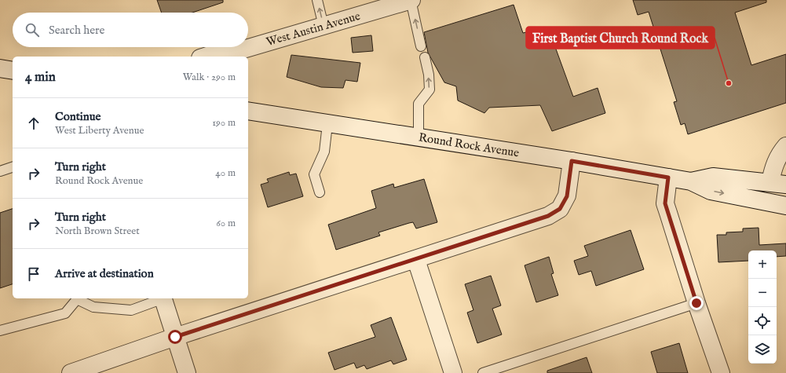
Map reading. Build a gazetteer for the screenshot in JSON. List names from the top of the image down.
{
  "streets": {
    "street": ["West Austin Avenue", "Round Rock Avenue"]
  },
  "places": ["First Baptist Church Round Rock"],
  "page": {
    "search": "Search here",
    "heading": ["4 min", "Walk · 290 m"],
    "list": [
      ["Continue", "West Liberty Avenue", "190 m"],
      ["Turn right", "Round Rock Avenue", "40 m"],
      ["Turn right", "North Brown Street", "60 m"],
      "Arrive at destination"
    ],
    "map_buttons": ["+", "−"]
  }
}
